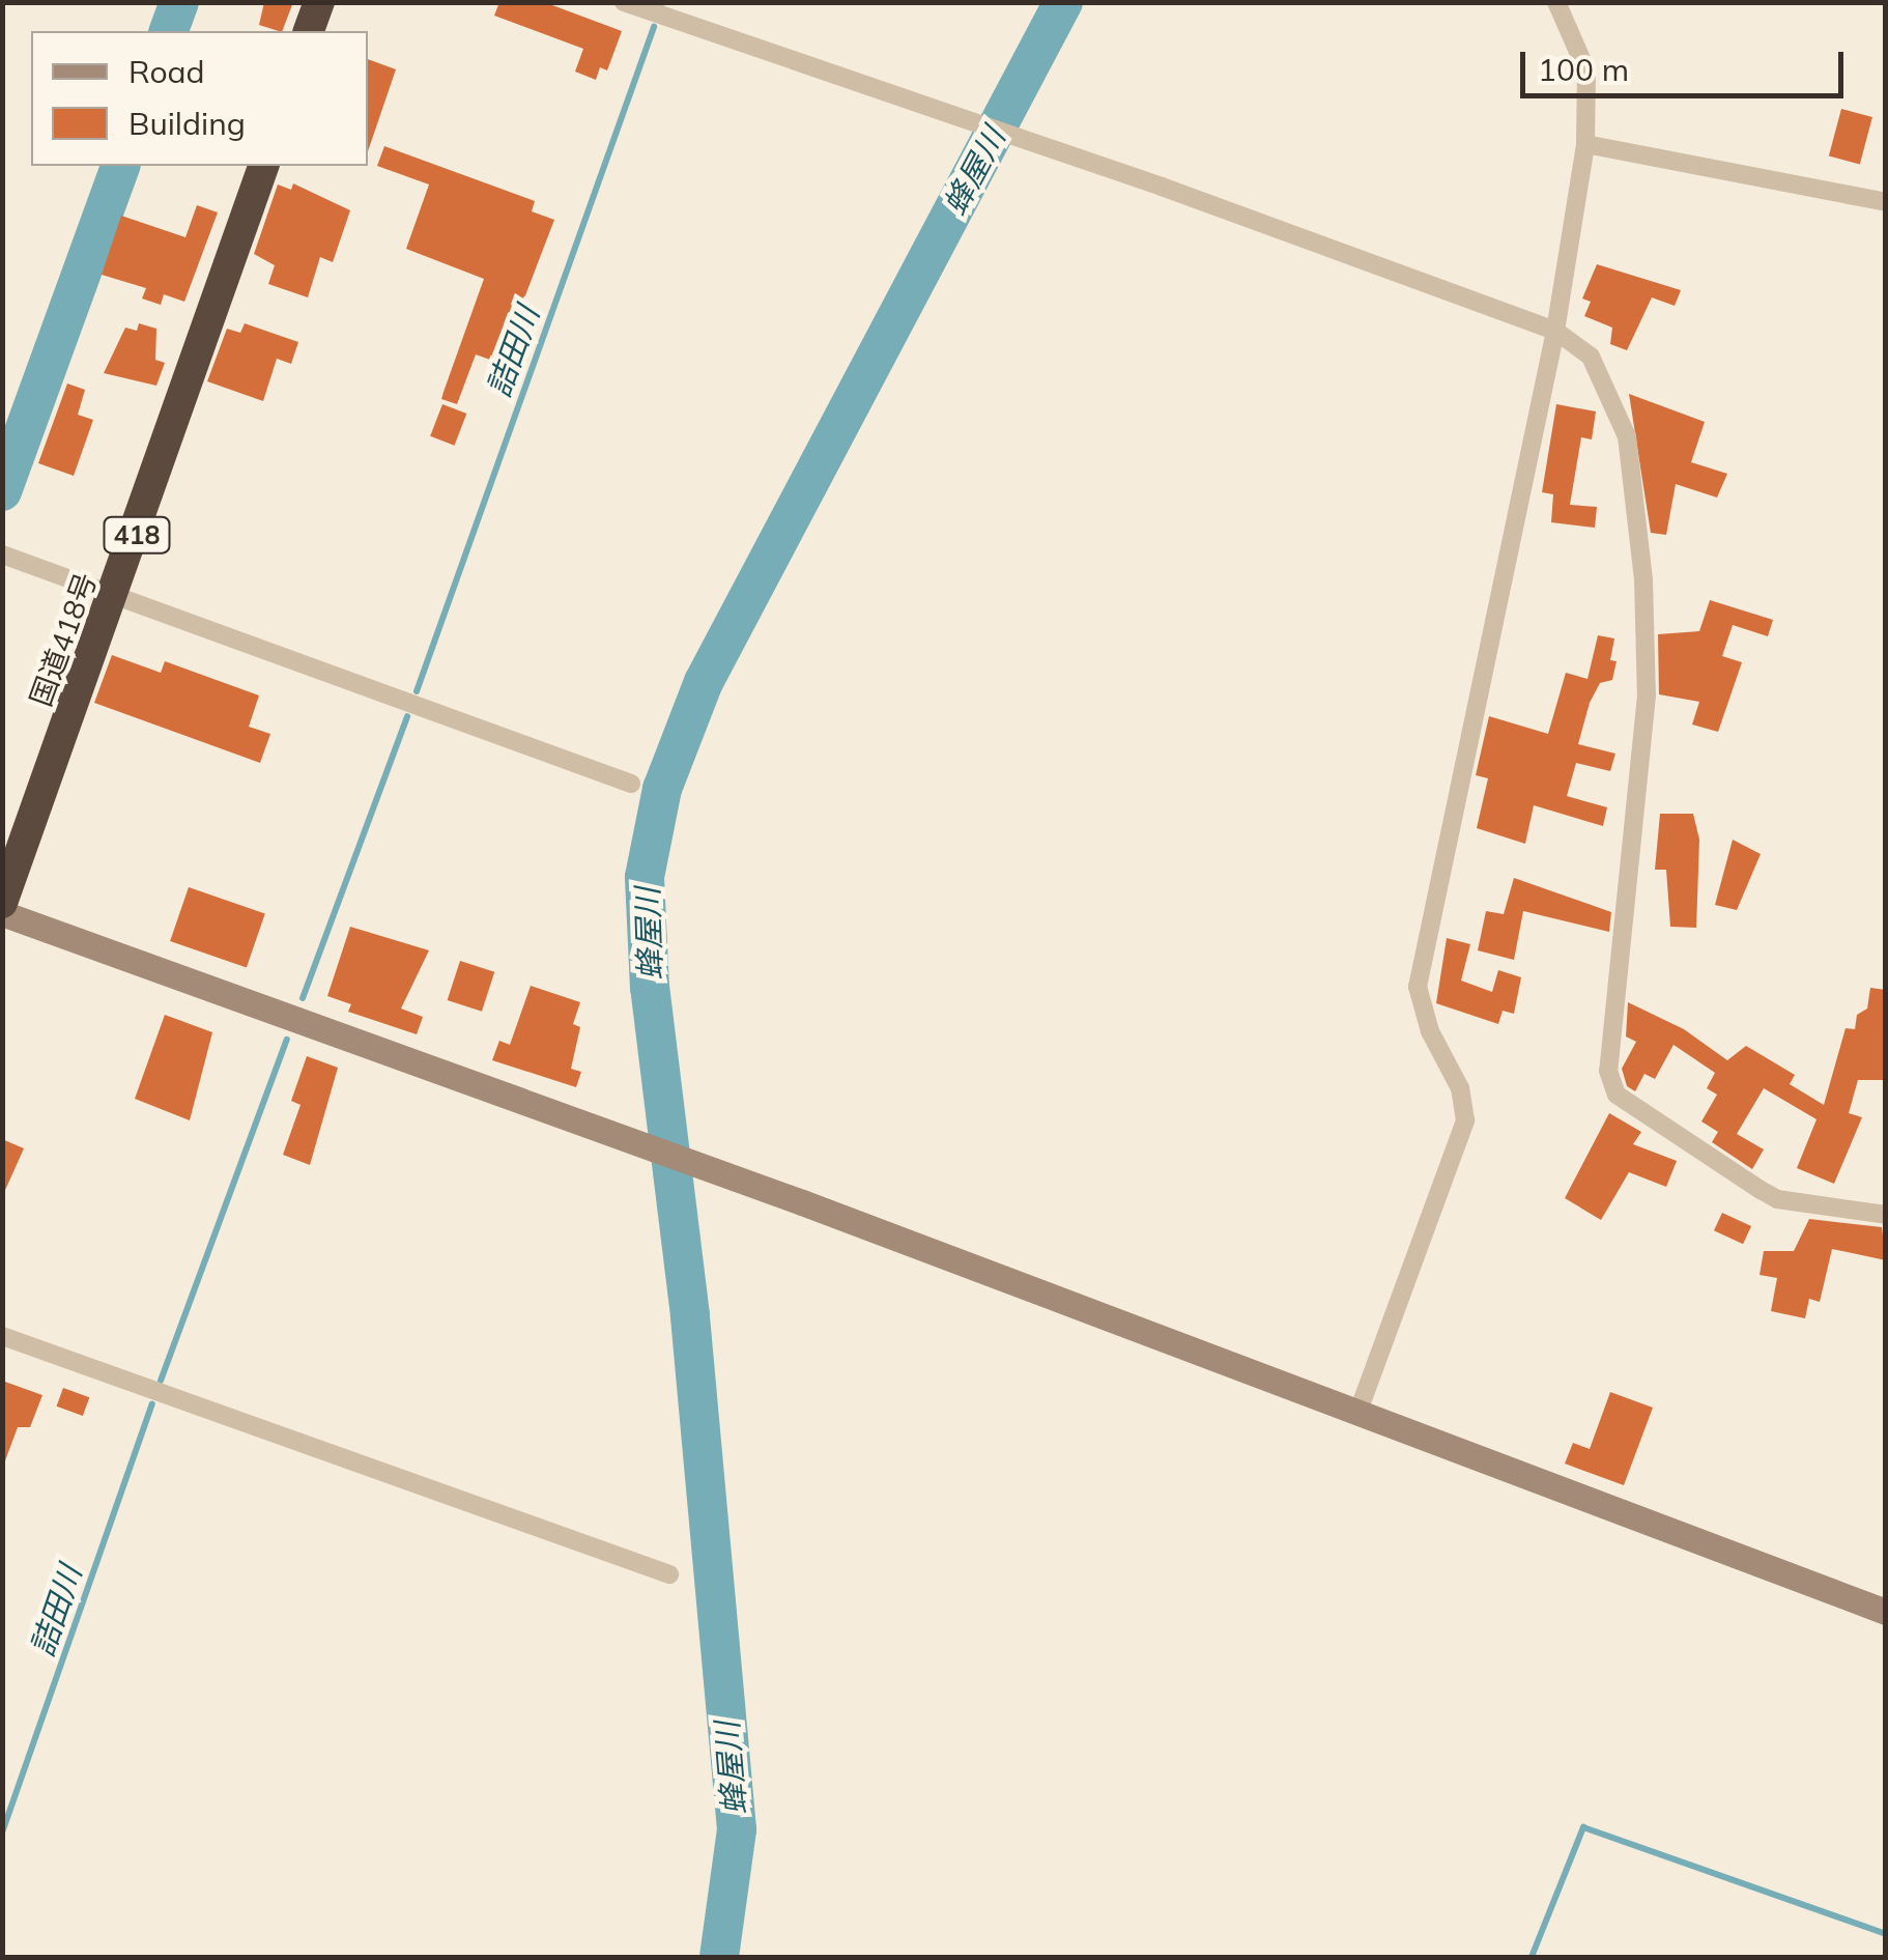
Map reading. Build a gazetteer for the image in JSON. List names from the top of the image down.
{
  "streets": {
    "highway": ["418", "国道418号"]
  },
  "water": ["蜂屋川", "詰田川"],
  "legend": ["Road", "Building"],
  "scale_bar": "100 m"
}
